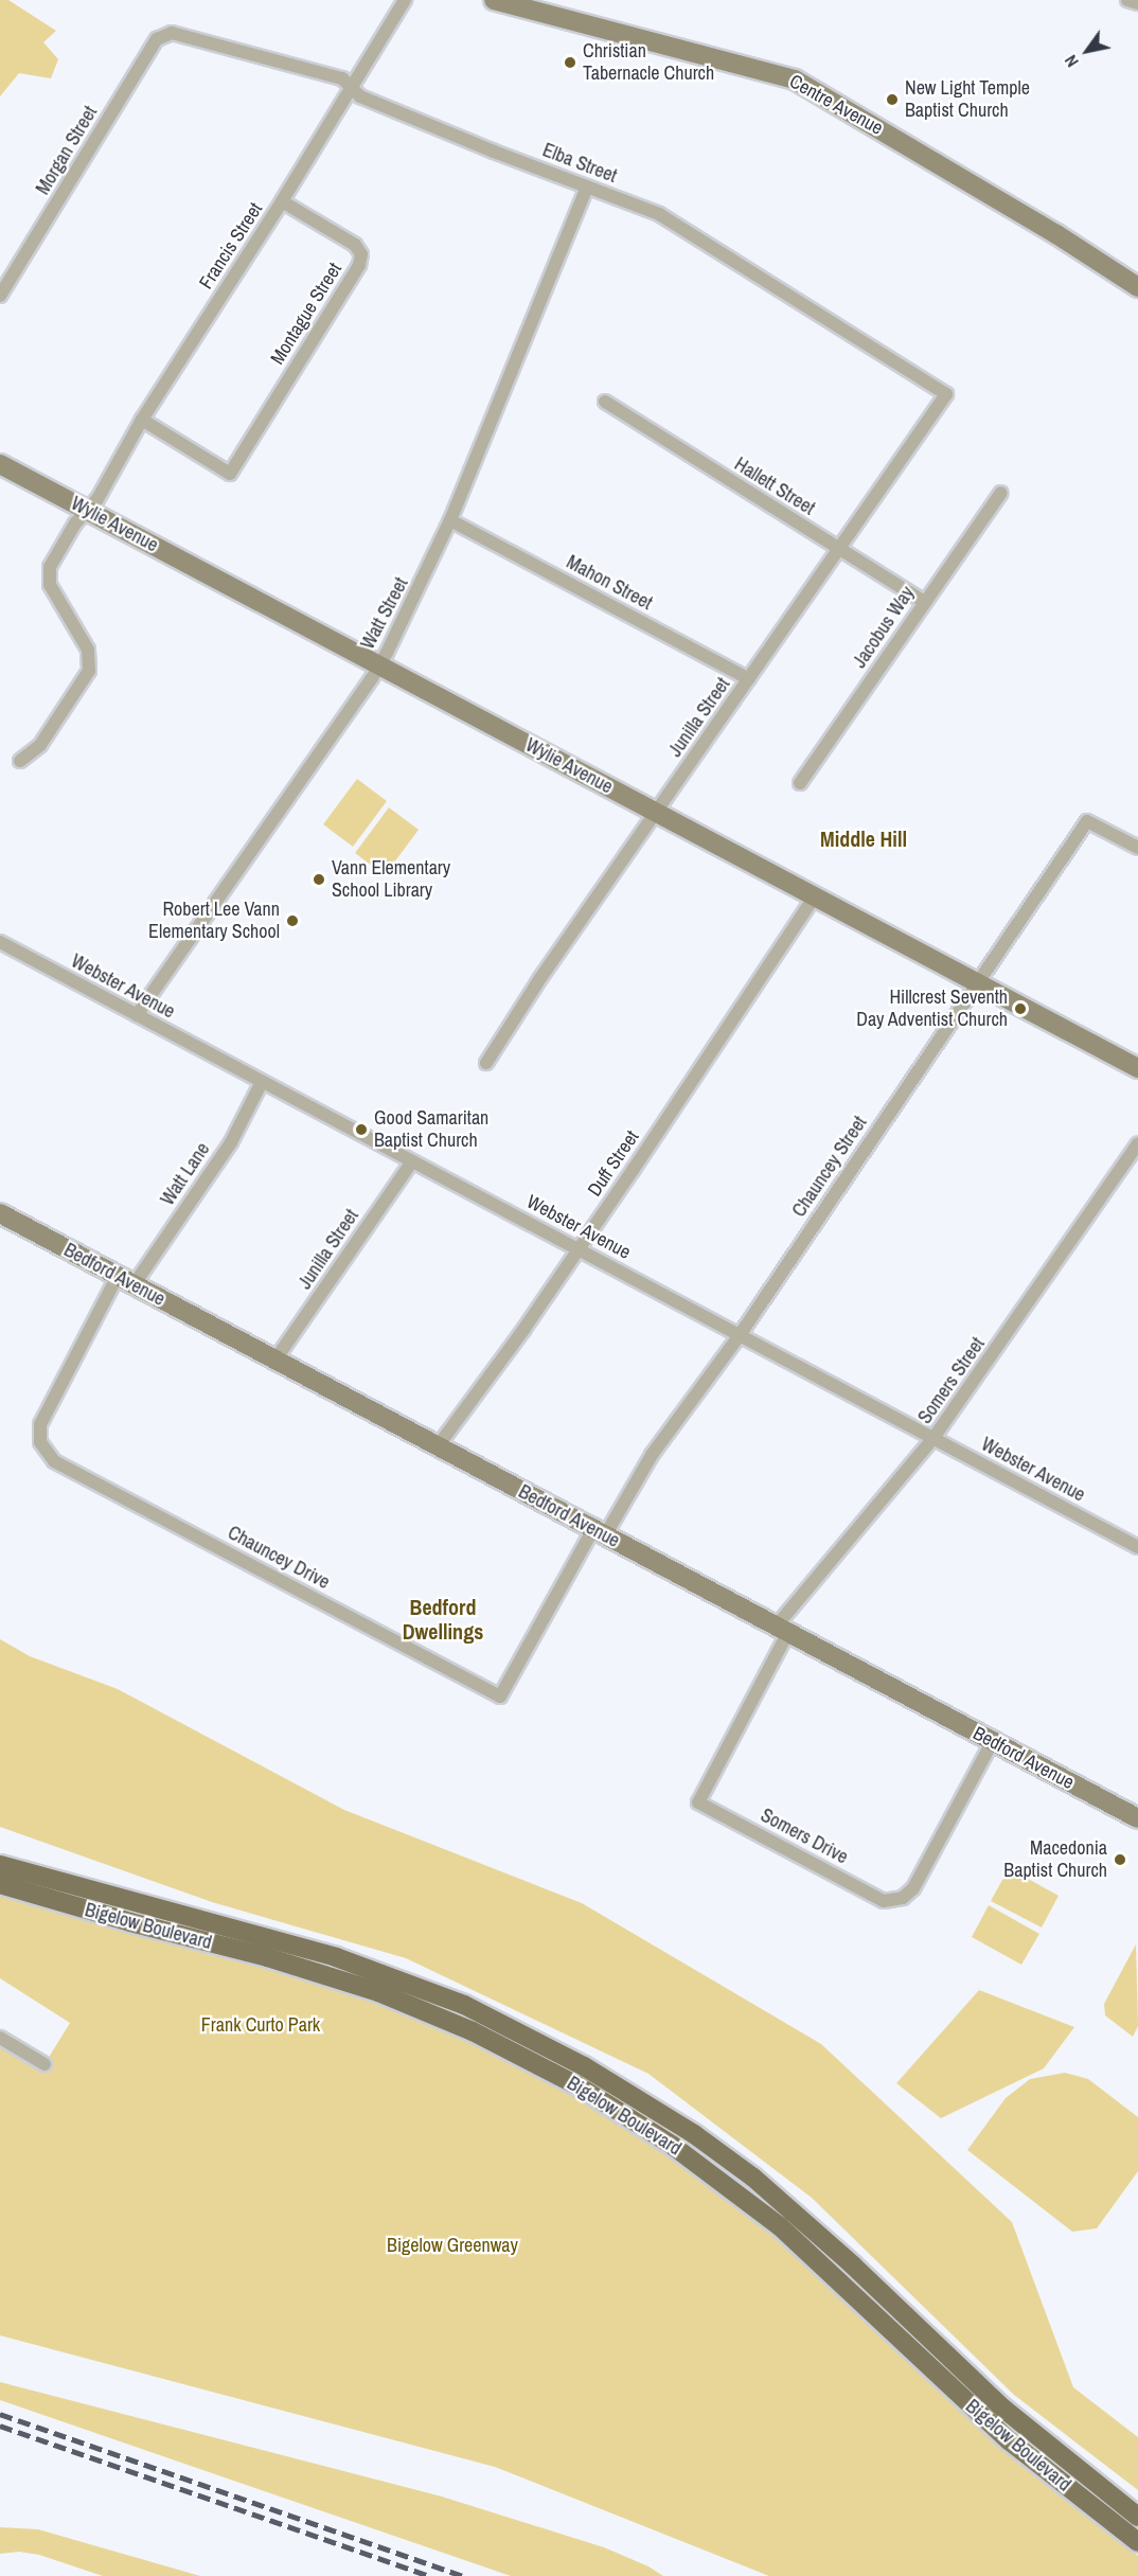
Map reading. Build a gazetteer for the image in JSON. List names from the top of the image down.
{
  "streets": {
    "main road": ["Bigelow Boulevard"],
    "street": [
      "Centre Avenue",
      "Morgan Street",
      "Elba Street",
      "Francis Street",
      "Montague Street",
      "Hallett Street",
      "Wylie Avenue",
      "Mahon Street",
      "Watt Street",
      "Jacobus Way",
      "Junilla Street",
      "Webster Avenue",
      "Duff Street",
      "Chauncey Street",
      "Watt Lane",
      "Bedford Avenue",
      "Somers Street",
      "Chauncey Drive",
      "Somers Drive"
    ]
  },
  "crossings": [
    ["Morgan Street", "Elba Street"],
    ["Elba Street", "Francis Street"],
    ["Elba Street", "Watt Street"],
    ["Elba Street", "Junilla Street"],
    ["Francis Street", "Montague Street"],
    ["Francis Street", "Wylie Avenue"],
    ["Hallett Street", "Jacobus Way"],
    ["Hallett Street", "Junilla Street"],
    ["Wylie Avenue", "Watt Street"],
    ["Wylie Avenue", "Junilla Street"],
    ["Wylie Avenue", "Duff Street"],
    ["Wylie Avenue", "Chauncey Street"],
    ["Mahon Street", "Watt Street"],
    ["Mahon Street", "Junilla Street"],
    ["Watt Street", "Webster Avenue"],
    ["Junilla Street", "Webster Avenue"],
    ["Junilla Street", "Bedford Avenue"],
    ["Webster Avenue", "Duff Street"],
    ["Webster Avenue", "Chauncey Street"],
    ["Webster Avenue", "Watt Lane"],
    ["Webster Avenue", "Somers Street"],
    ["Duff Street", "Bedford Avenue"],
    ["Chauncey Street", "Bedford Avenue"],
    ["Chauncey Street", "Chauncey Drive"],
    ["Watt Lane", "Bedford Avenue"],
    ["Watt Lane", "Chauncey Drive"],
    ["Bedford Avenue", "Somers Street"],
    ["Bedford Avenue", "Chauncey Drive"],
    ["Bedford Avenue", "Somers Drive"],
    ["Somers Street", "Somers Drive"]
  ],
  "districts": ["Middle Hill", "Bedford Dwellings"],
  "parks": ["Frank Curto Park", "Bigelow Greenway"],
  "places": [
    "Christian Tabernacle Church",
    "New Light Temple Baptist Church",
    "Vann Elementary School Library",
    "Robert Lee Vann Elementary School",
    "Hillcrest Seventh Day Adventist Church",
    "Good Samaritan Baptist Church",
    "Macedonia Baptist Church"
  ],
  "north": "bottom left"
}
